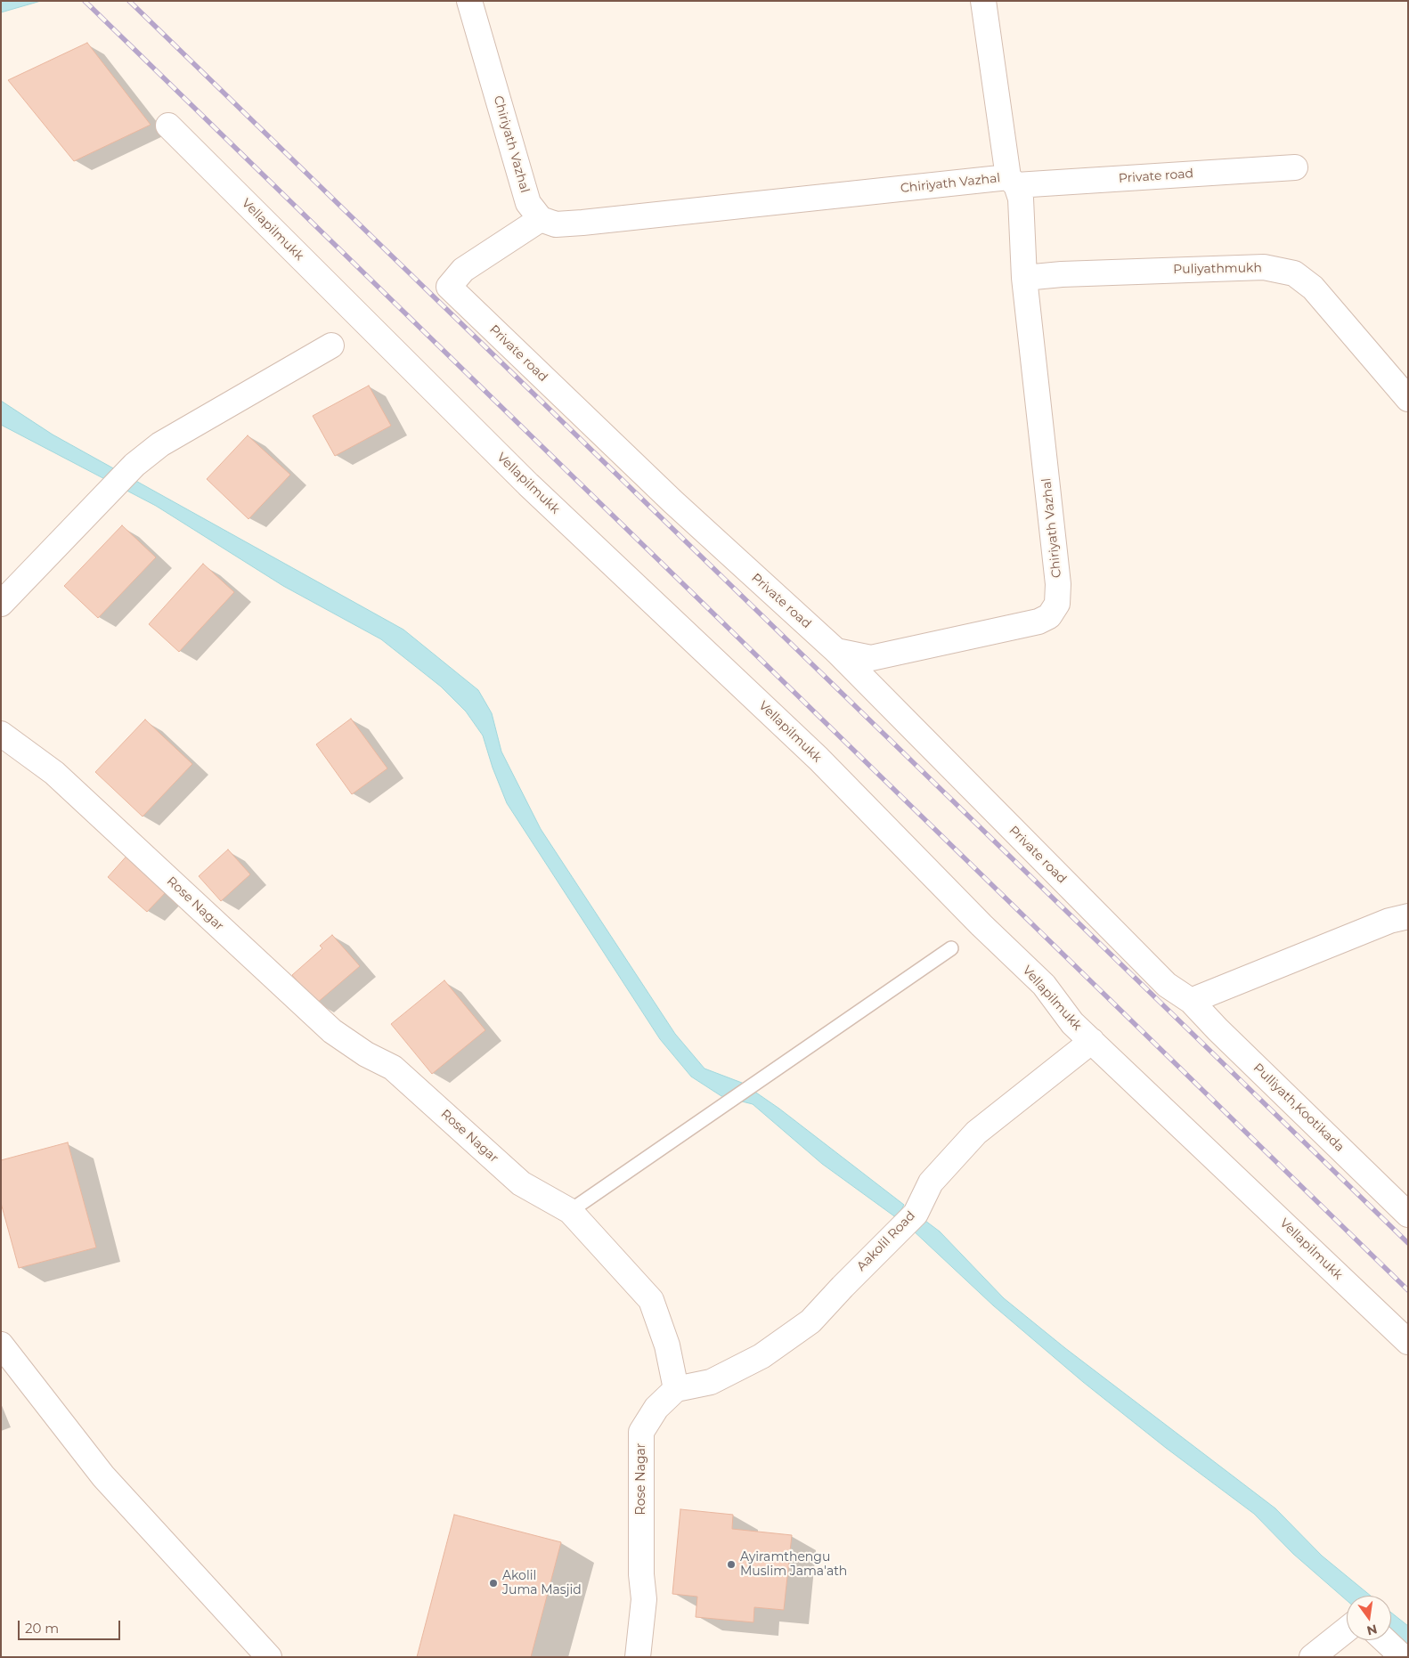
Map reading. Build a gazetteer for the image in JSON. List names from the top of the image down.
{
  "streets": {
    "street": [
      "Chiriyath Vazhal",
      "Private road",
      "Vellapilmukk",
      "Puliyathmukh",
      "Rose Nagar",
      "Pulliyath,Kootikada",
      "Aakolil Road"
    ]
  },
  "crossings": [
    ["Chiriyath Vazhal", "Private road"],
    ["Chiriyath Vazhal", "Puliyathmukh"],
    ["Private road", "Pulliyath,Kootikada"],
    ["Vellapilmukk", "Aakolil Road"],
    ["Rose Nagar", "Aakolil Road"]
  ],
  "places": ["Ayiramthengu Muslim Jama'ath", "Akolil Juma Masjid"],
  "scale_bar": "20 m",
  "north": "bottom"
}
